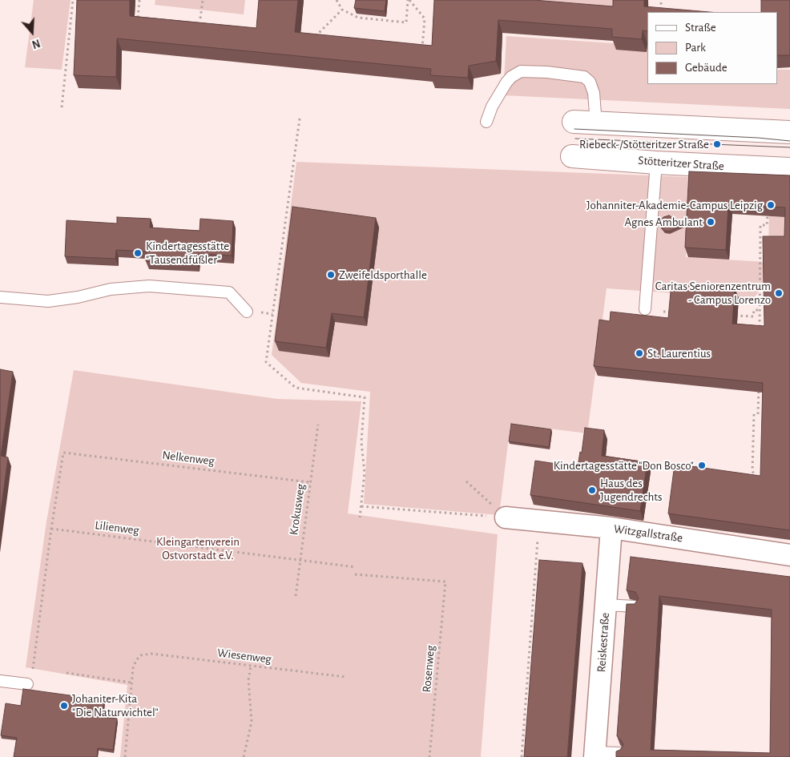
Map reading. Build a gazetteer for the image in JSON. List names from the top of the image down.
{
  "streets": {
    "street": ["Stötteritzer Straße", "Witzgallstraße", "Reiskestraße"],
    "path": [
      "Nelkenweg",
      "Krokusweg",
      "Lilienweg",
      "Wiesenweg",
      "Rosenweg"
    ]
  },
  "crossings": [
    ["Nelkenweg", "Krokusweg"],
    ["Nelkenweg", "Lilienweg"],
    ["Krokusweg", "Lilienweg"],
    ["Witzgallstraße", "Reiskestraße"]
  ],
  "parks": ["Kleingartenverein Ostvorstadt e.V."],
  "places": [
    "Riebeck-/Stötteritzer Straße",
    "Johanniter-Akademie-Campus Leipzig",
    "Agnes Ambulant",
    "Kindertagesstätte \"Tausendfüßler\"",
    "Zweifeldsporthalle",
    "Caritas Seniorenzentrum - Campus Lorenzo",
    "St. Laurentius",
    "Kindertagesstätte \"Don Bosco\"",
    "Haus des Jugendrechts",
    "Johaniter-Kita \"Die Naturwichtel\""
  ],
  "legend": ["Straße", "Park", "Gebäude"],
  "north": "bottom"
}
